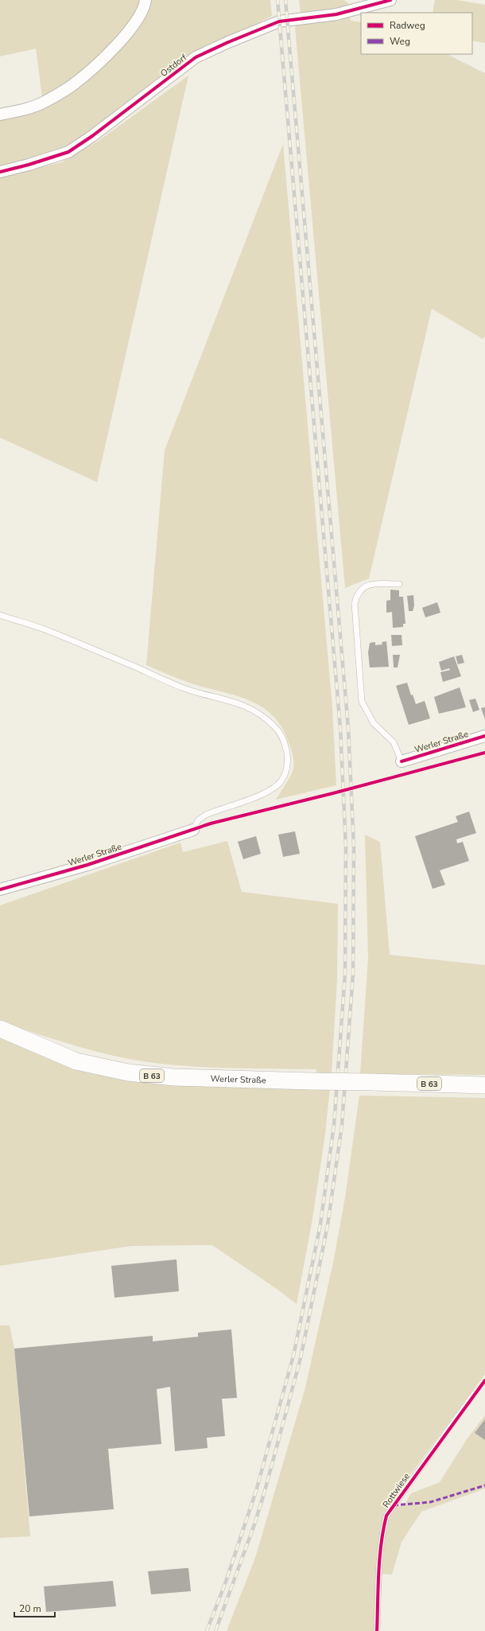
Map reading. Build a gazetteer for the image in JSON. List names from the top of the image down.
{
  "streets": {
    "main road": ["Werler Straße", "B 63"],
    "street": ["Ostdorf"],
    "lane": ["Rottwiese"]
  },
  "legend": ["Radweg", "Weg"],
  "scale_bar": "20 m"
}
